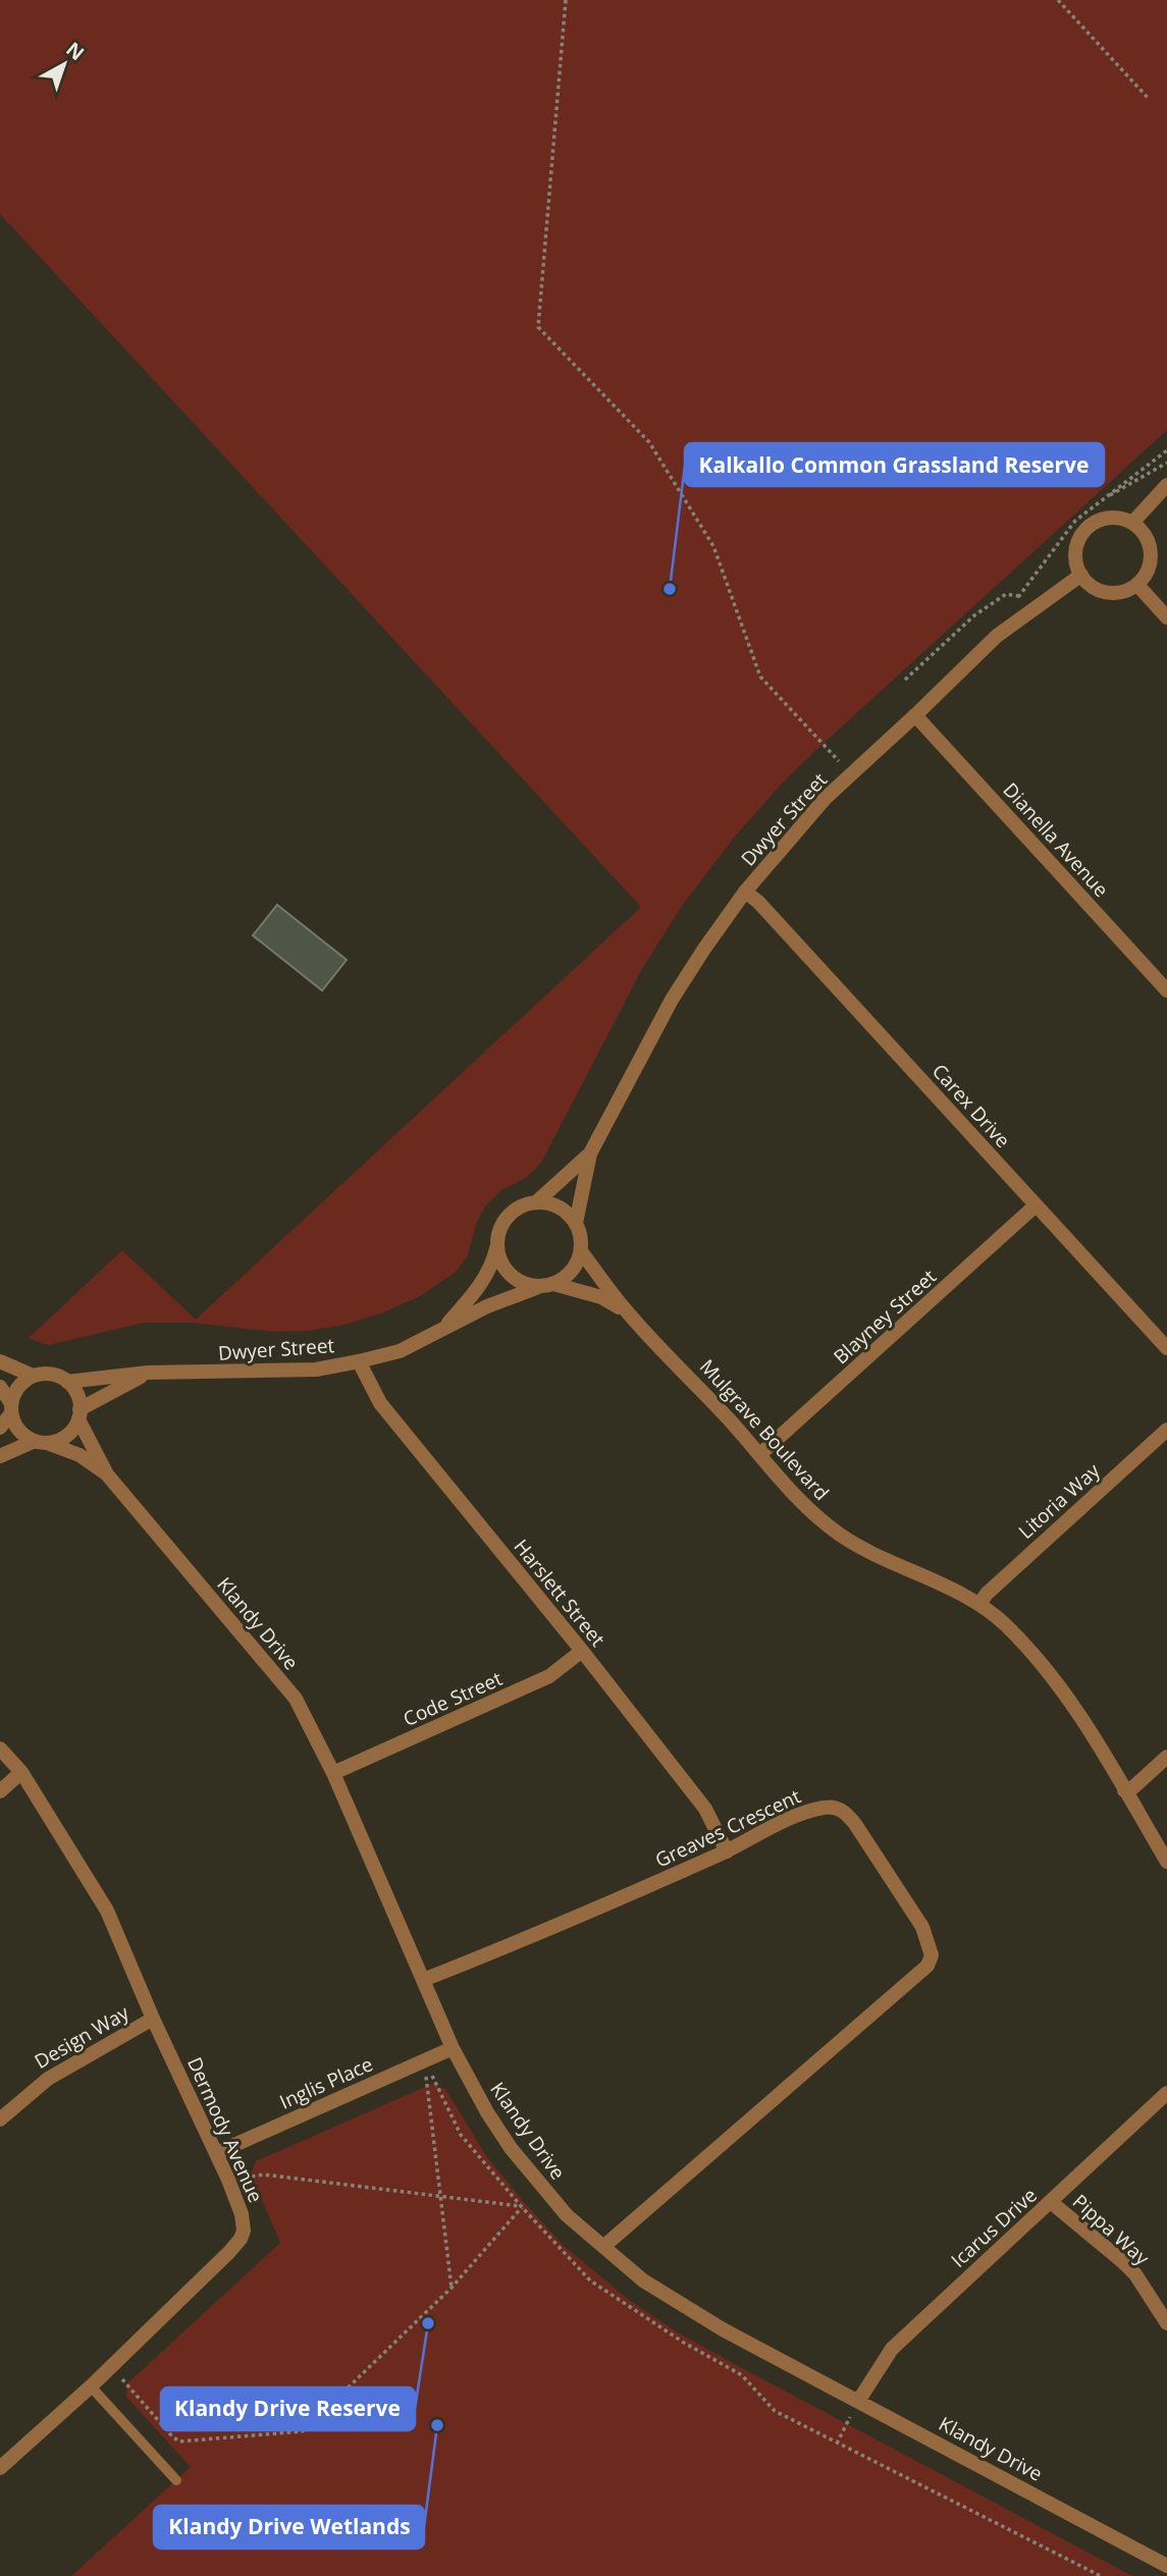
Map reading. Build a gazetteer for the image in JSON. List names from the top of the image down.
{
  "streets": {
    "street": [
      "Dwyer Street",
      "Dianella Avenue",
      "Carex Drive",
      "Blayney Street",
      "Mulgrave Boulevard",
      "Litoria Way",
      "Harslett Street",
      "Klandy Drive",
      "Code Street",
      "Greaves Crescent",
      "Design Way",
      "Inglis Place",
      "Dermody Avenue",
      "Icarus Drive",
      "Pippa Way"
    ]
  },
  "crossings": [
    ["Dwyer Street", "Dianella Avenue"],
    ["Dwyer Street", "Carex Drive"],
    ["Dwyer Street", "Mulgrave Boulevard"],
    ["Dwyer Street", "Harslett Street"],
    ["Dwyer Street", "Klandy Drive"],
    ["Carex Drive", "Blayney Street"],
    ["Blayney Street", "Mulgrave Boulevard"],
    ["Mulgrave Boulevard", "Litoria Way"],
    ["Harslett Street", "Code Street"],
    ["Harslett Street", "Greaves Crescent"],
    ["Klandy Drive", "Code Street"],
    ["Klandy Drive", "Greaves Crescent"],
    ["Klandy Drive", "Inglis Place"],
    ["Klandy Drive", "Icarus Drive"],
    ["Design Way", "Dermody Avenue"],
    ["Inglis Place", "Dermody Avenue"],
    ["Icarus Drive", "Pippa Way"]
  ],
  "places": ["Kalkallo Common Grassland Reserve", "Klandy Drive Reserve", "Klandy Drive Wetlands"],
  "north": "top right"
}
